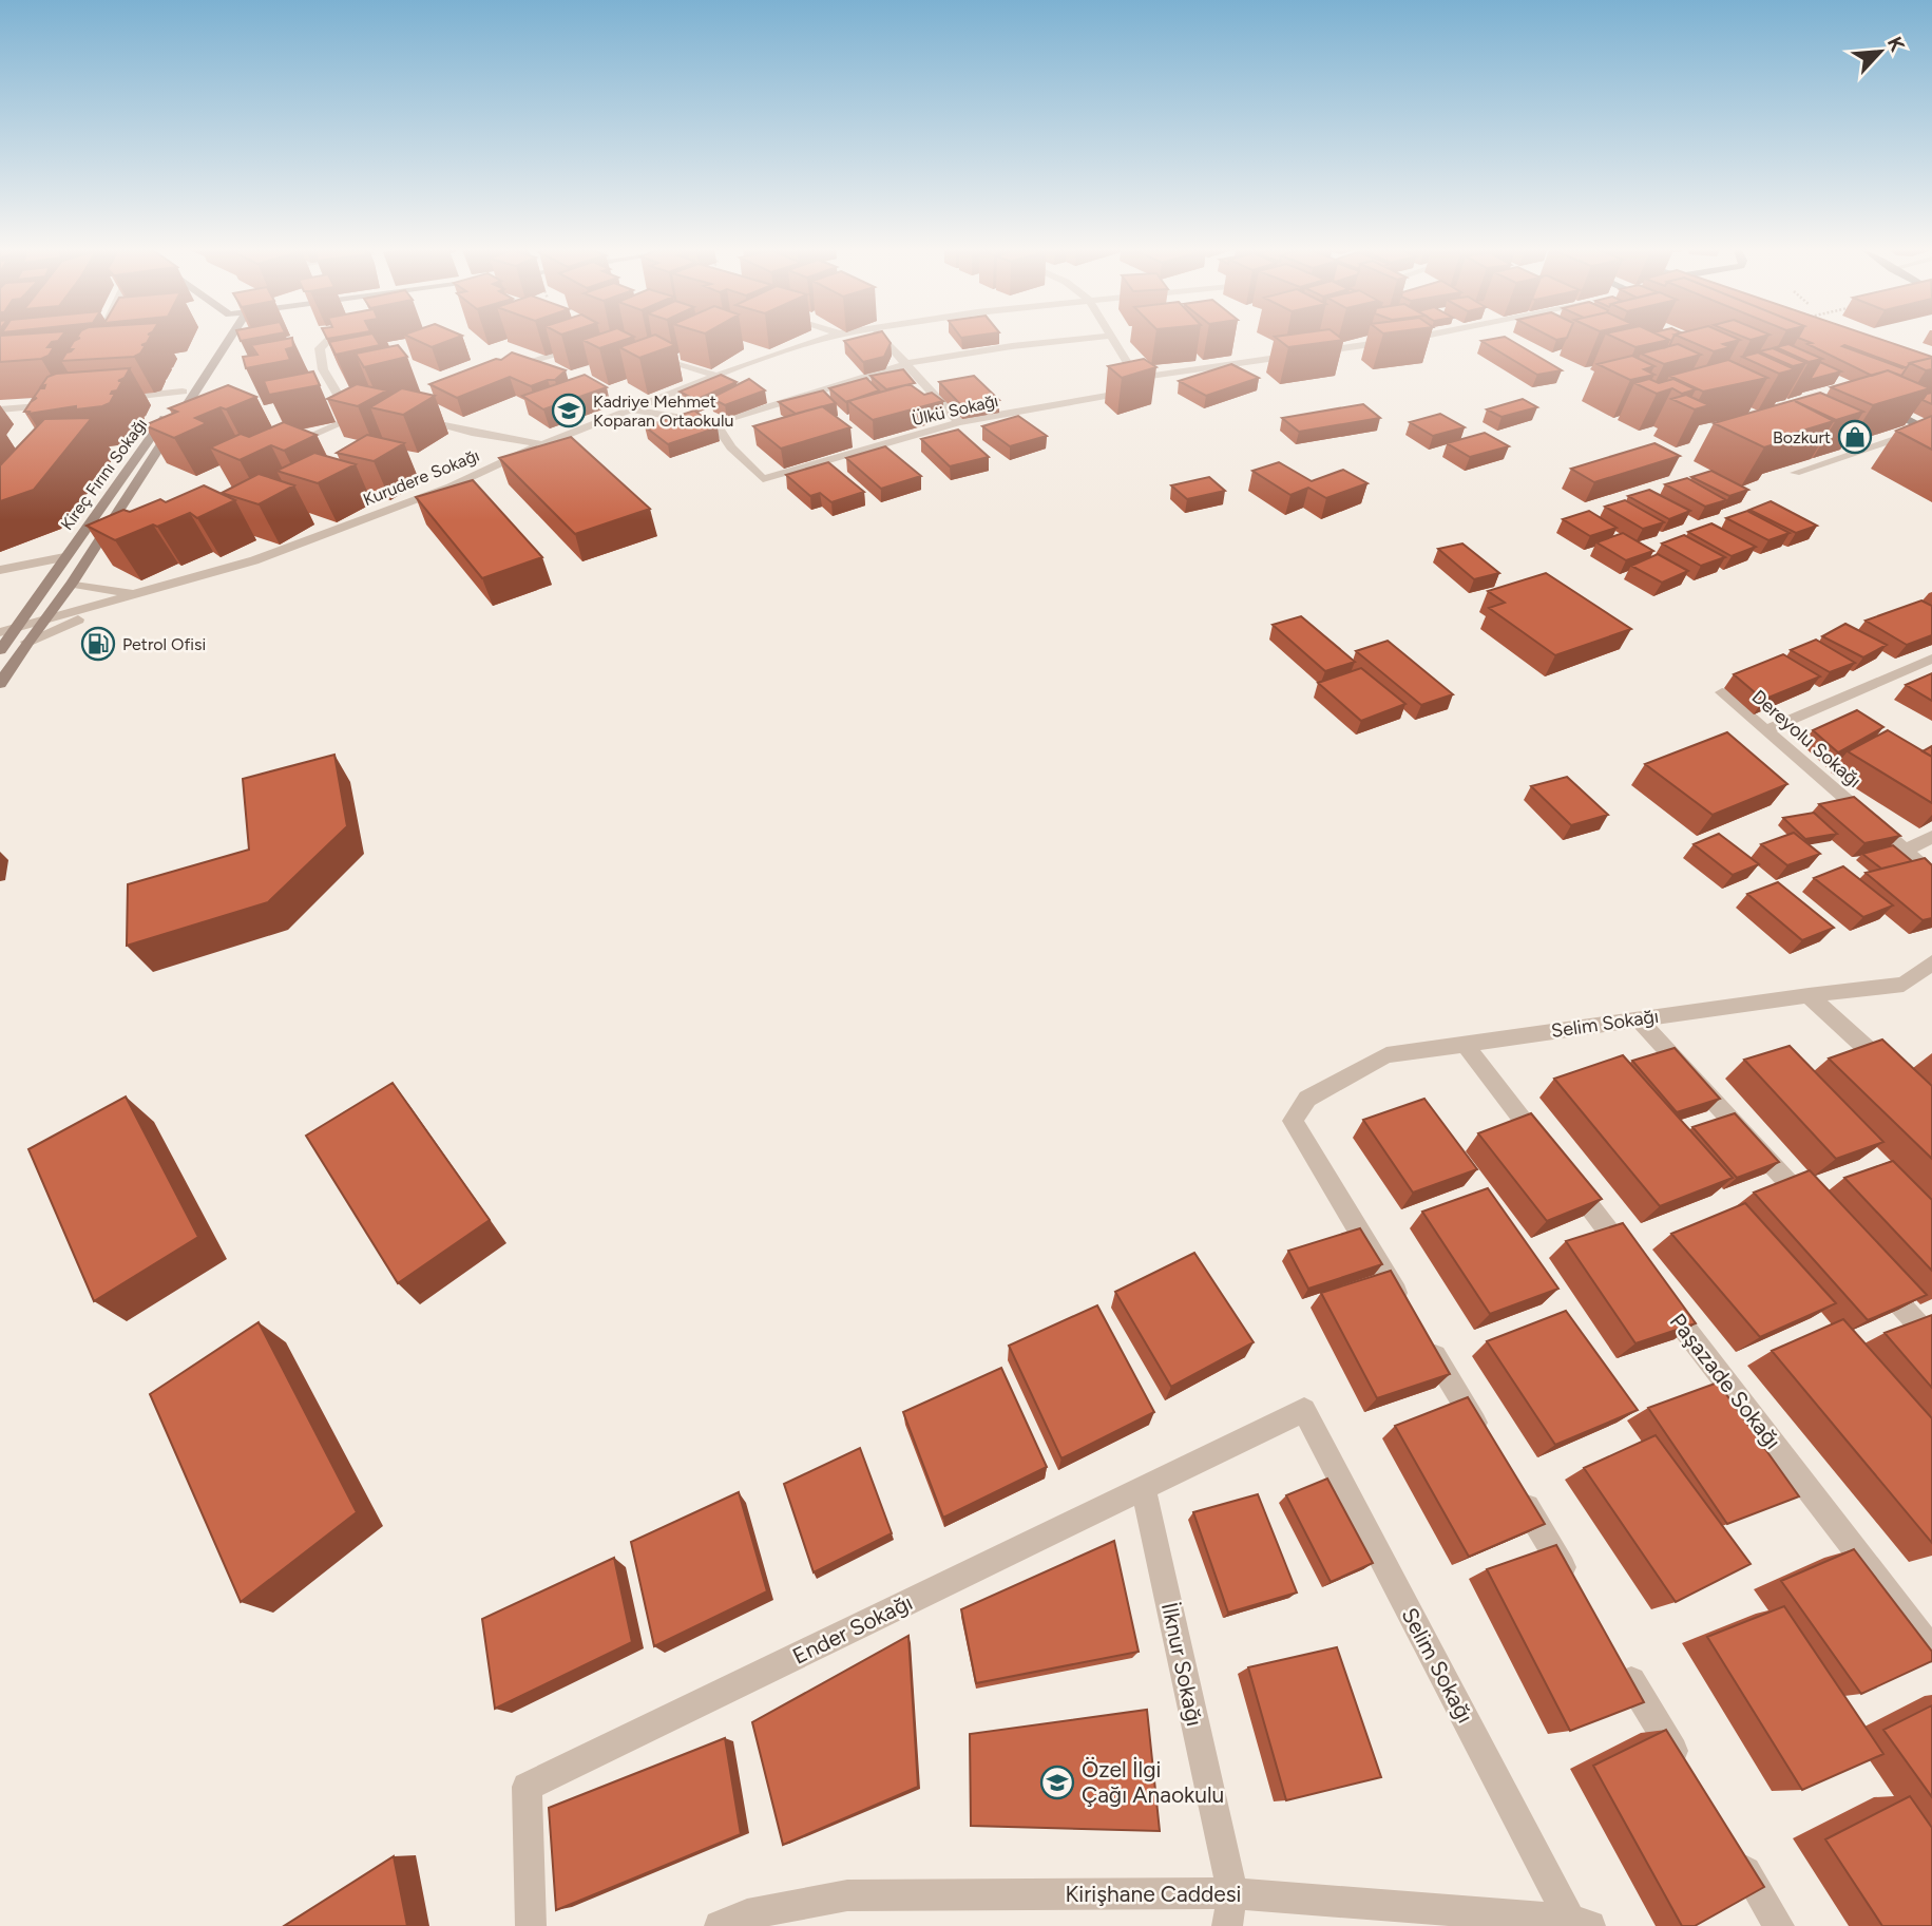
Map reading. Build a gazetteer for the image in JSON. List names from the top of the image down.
{
  "streets": {
    "main road": ["Kireç Fırını Sokağı"],
    "street": [
      "Ülkü Sokağı",
      "Kurudere Sokağı",
      "Dereyolu Sokağı",
      "Selim Sokağı",
      "Paşazade Sokağı",
      "Ender Sokağı",
      "İlknur Sokağı",
      "Kirişhane Caddesi"
    ]
  },
  "crossings": [
    ["Selim Sokağı", "Ender Sokağı"],
    ["Selim Sokağı", "Kirişhane Caddesi"],
    ["Ender Sokağı", "İlknur Sokağı"],
    ["İlknur Sokağı", "Kirişhane Caddesi"]
  ],
  "places": {
    "school or university": ["Kadriye Mehmet Koparan Ortaokulu", "Özel İlgi Çağı Anaokulu"],
    "shop": ["Bozkurt"],
    "fuel station": ["Petrol Ofisi"]
  },
  "north": "top right"
}
